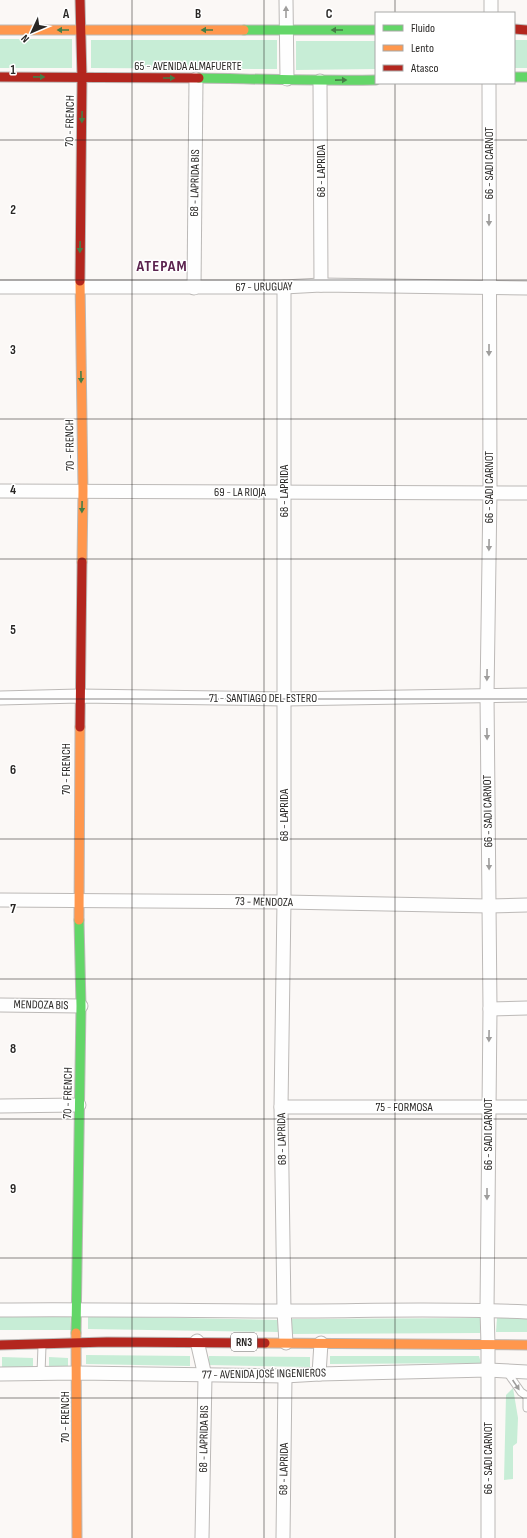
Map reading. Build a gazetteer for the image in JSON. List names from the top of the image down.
{
  "streets": {
    "main road": ["65 - AVENIDA ALMAFUERTE", "70 - FRENCH", "RN3"],
    "street": [
      "66 - SADI CARNOT",
      "68 - LAPRIDA",
      "68 - LAPRIDA BIS",
      "67 - URUGUAY",
      "69 - LA RIOJA",
      "71 - SANTIAGO DEL ESTERO",
      "73 - MENDOZA",
      "MENDOZA BIS",
      "75 - FORMOSA",
      "77 - AVENIDA JOSÉ INGENIEROS"
    ]
  },
  "crossings": [
    ["65 - AVENIDA ALMAFUERTE", "70 - FRENCH"],
    ["65 - AVENIDA ALMAFUERTE", "68 - LAPRIDA"],
    ["65 - AVENIDA ALMAFUERTE", "68 - LAPRIDA BIS"],
    ["70 - FRENCH", "67 - URUGUAY"],
    ["70 - FRENCH", "69 - LA RIOJA"],
    ["70 - FRENCH", "71 - SANTIAGO DEL ESTERO"],
    ["70 - FRENCH", "73 - MENDOZA"],
    ["70 - FRENCH", "MENDOZA BIS"],
    ["70 - FRENCH", "RN3"],
    ["70 - FRENCH", "77 - AVENIDA JOSÉ INGENIEROS"],
    ["66 - SADI CARNOT", "67 - URUGUAY"],
    ["66 - SADI CARNOT", "69 - LA RIOJA"],
    ["66 - SADI CARNOT", "71 - SANTIAGO DEL ESTERO"],
    ["66 - SADI CARNOT", "73 - MENDOZA"],
    ["66 - SADI CARNOT", "75 - FORMOSA"],
    ["66 - SADI CARNOT", "RN3"],
    ["66 - SADI CARNOT", "77 - AVENIDA JOSÉ INGENIEROS"],
    ["68 - LAPRIDA", "67 - URUGUAY"],
    ["68 - LAPRIDA", "69 - LA RIOJA"],
    ["68 - LAPRIDA", "71 - SANTIAGO DEL ESTERO"],
    ["68 - LAPRIDA", "73 - MENDOZA"],
    ["68 - LAPRIDA", "75 - FORMOSA"],
    ["68 - LAPRIDA", "RN3"],
    ["68 - LAPRIDA", "77 - AVENIDA JOSÉ INGENIEROS"],
    ["68 - LAPRIDA BIS", "67 - URUGUAY"],
    ["68 - LAPRIDA BIS", "RN3"],
    ["68 - LAPRIDA BIS", "77 - AVENIDA JOSÉ INGENIEROS"]
  ],
  "one_way": ["70 - FRENCH", "66 - SADI CARNOT"],
  "districts": ["ATEPAM"],
  "legend": ["Fluido", "Lento", "Atasco"],
  "north": "bottom left",
  "grid": {
    "columns": ["A", "B", "C"],
    "rows": [
      "1",
      "2",
      "3",
      "4",
      "5",
      "6",
      "7",
      "8",
      "9"
    ]
  }
}
